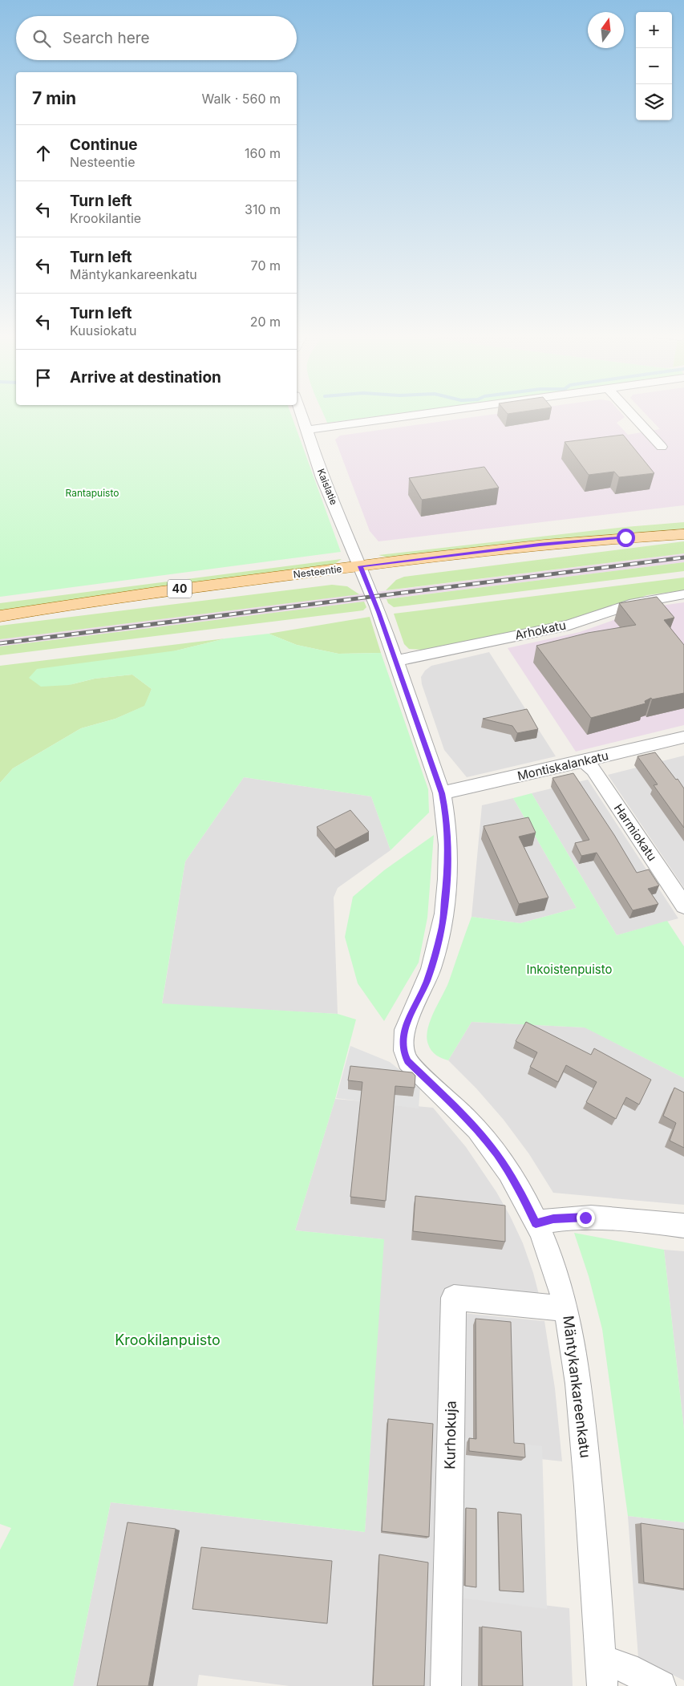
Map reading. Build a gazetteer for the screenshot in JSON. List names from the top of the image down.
{
  "streets": {
    "main road": ["Nesteentie", "40"],
    "street": [
      "Kaislatie",
      "Arhokatu",
      "Montiskalankatu",
      "Harmiokatu",
      "Mäntykankareenkatu",
      "Kurhokuja"
    ]
  },
  "crossings": [
    ["Kaislatie", "Nesteentie"],
    ["Kaislatie", "Arhokatu"],
    ["Kaislatie", "Montiskalankatu"],
    ["Kaislatie", "Mäntykankareenkatu"],
    ["Montiskalankatu", "Harmiokatu"],
    ["Mäntykankareenkatu", "Kurhokuja"]
  ],
  "parks": ["Rantapuisto", "Inkoistenpuisto", "Krookilanpuisto"],
  "north": "top",
  "page": {
    "map_buttons": ["+", "−"],
    "search": "Search here",
    "heading": ["7 min", "Walk · 560 m"],
    "list": [
      ["Continue", "Nesteentie", "160 m"],
      ["Turn left", "Krookilantie", "310 m"],
      ["Turn left", "Mäntykankareenkatu", "70 m"],
      ["Turn left", "Kuusiokatu", "20 m"],
      "Arrive at destination"
    ]
  }
}
